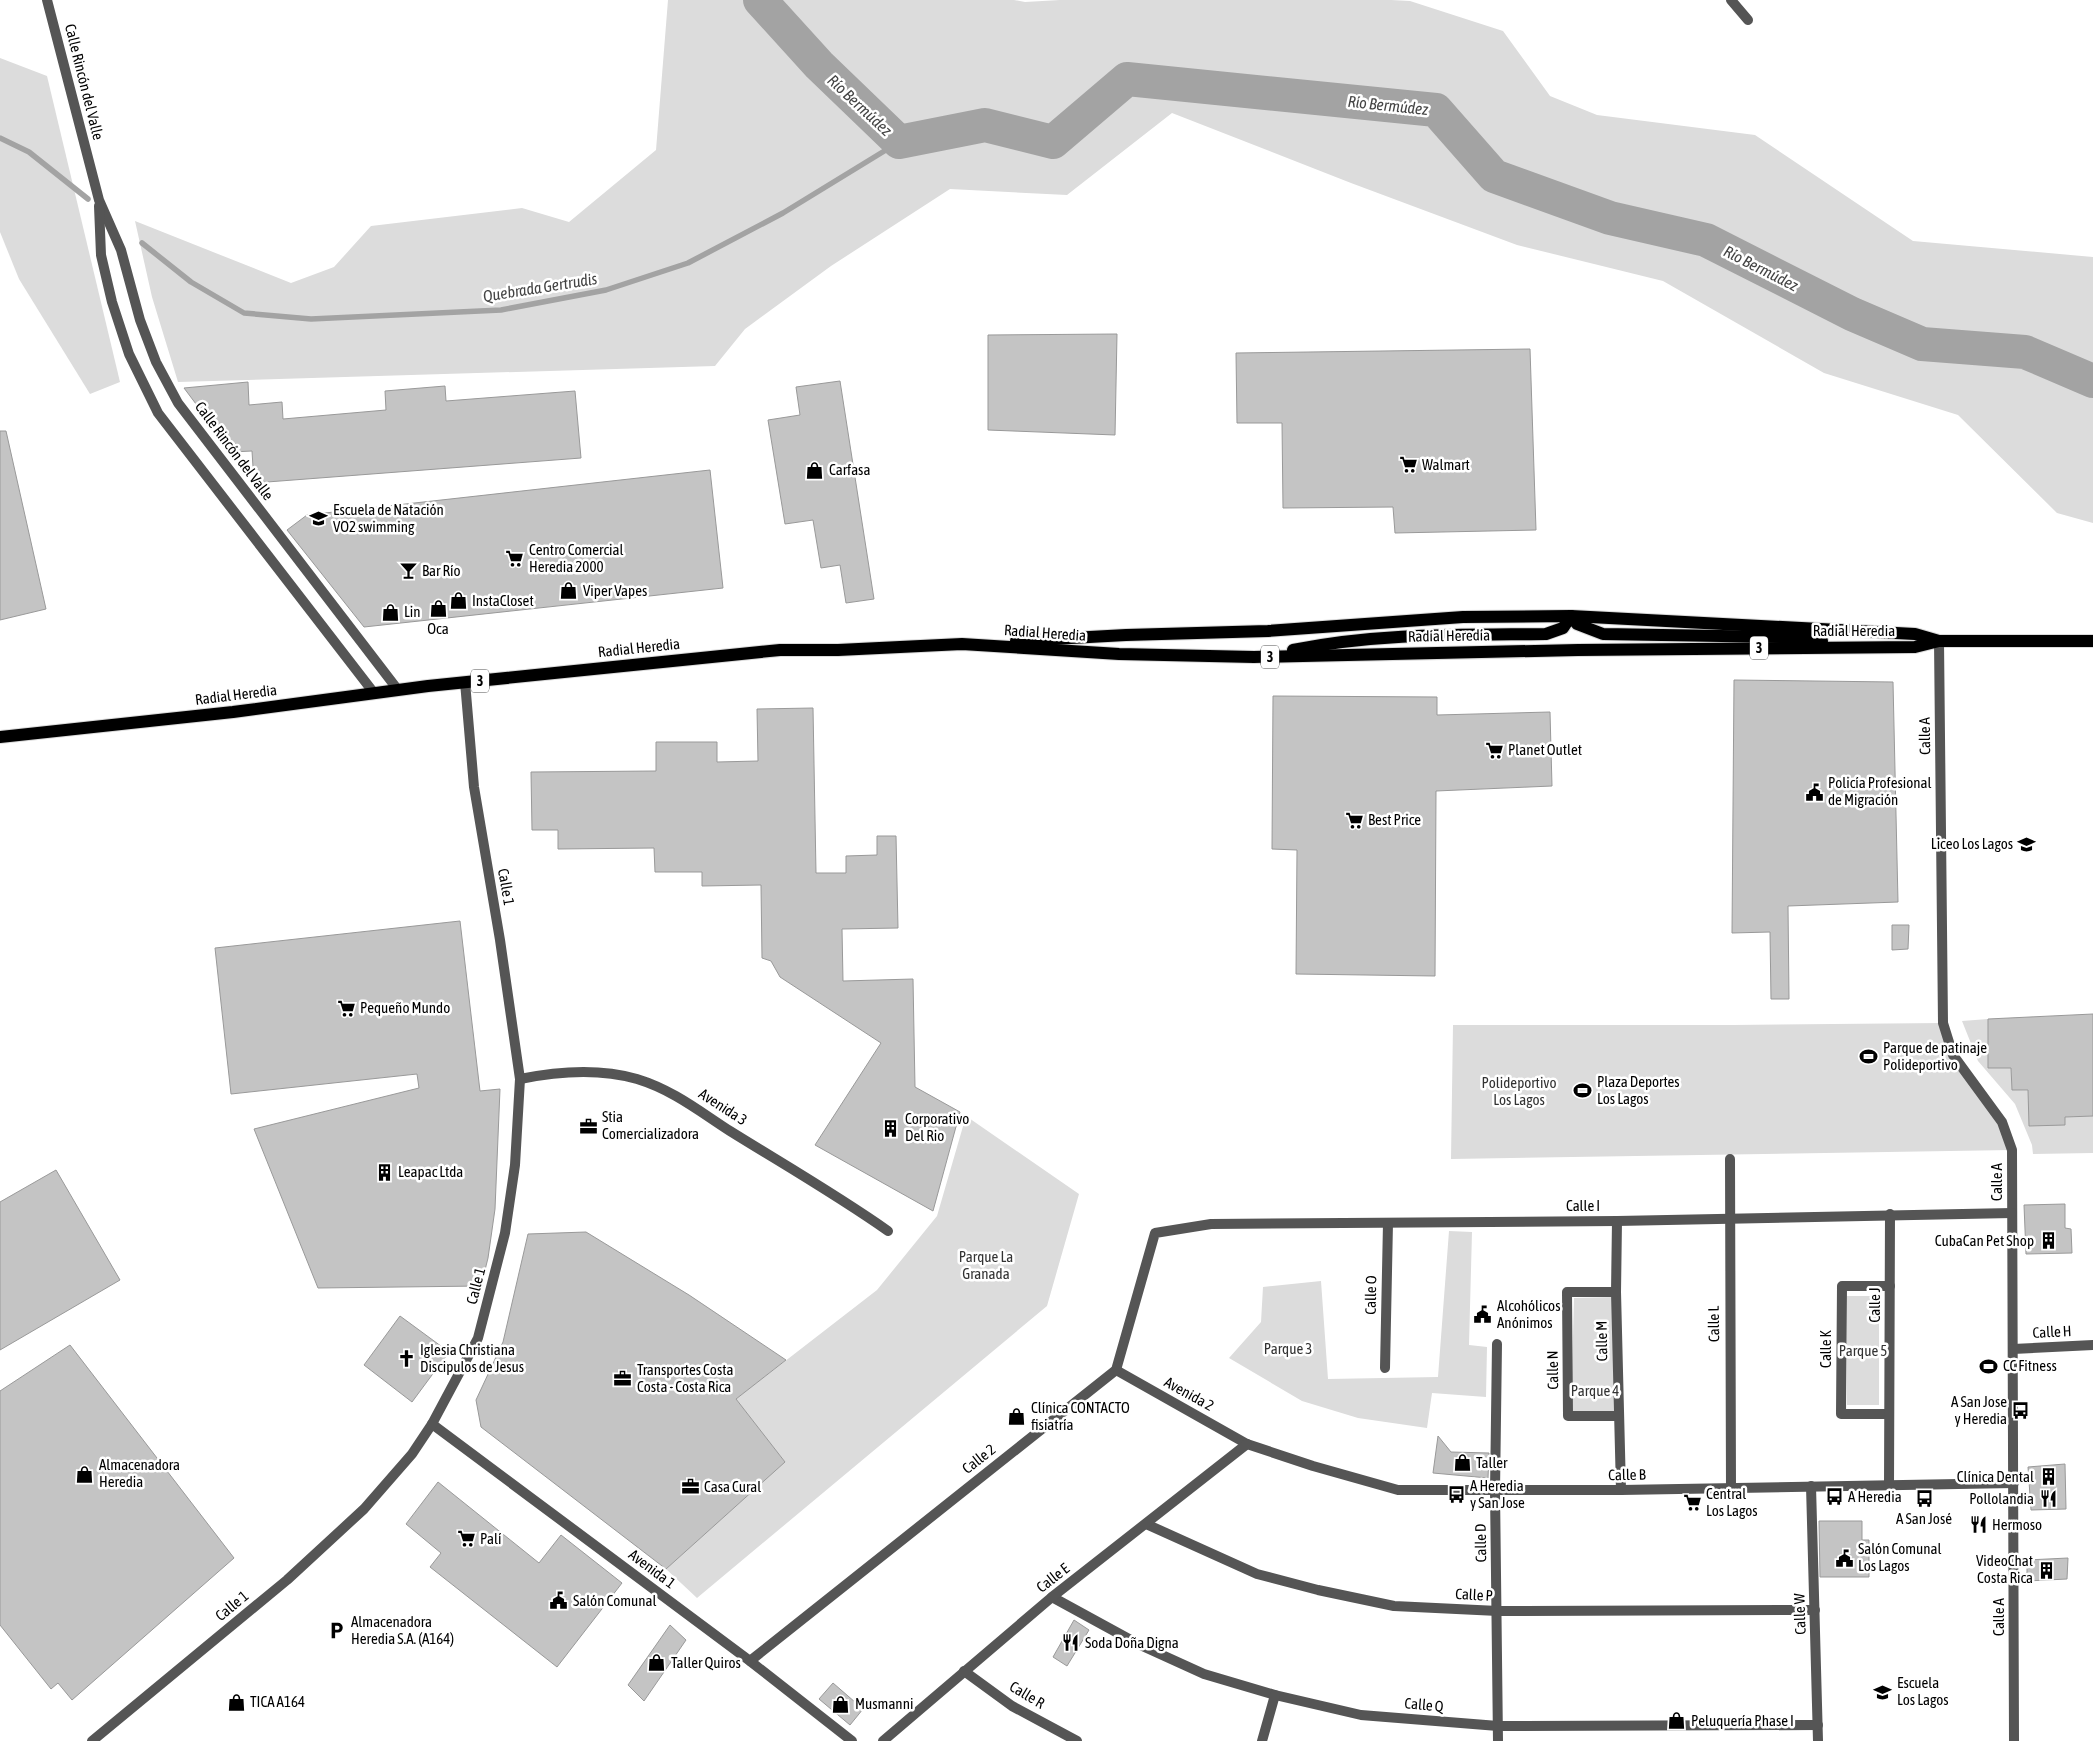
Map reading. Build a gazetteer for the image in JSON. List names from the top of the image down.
{
  "streets": {
    "main road": ["Radial Heredia", "3"],
    "street": [
      "Calle Rincón del Valle",
      "Calle A",
      "Calle 1",
      "Avenida 3",
      "Calle I",
      "Calle O",
      "Calle J",
      "Calle L",
      "Calle H",
      "Calle M",
      "Calle K",
      "Calle N",
      "Avenida 2",
      "Calle 2",
      "Calle B",
      "Calle D",
      "Avenida 1",
      "Calle E",
      "Calle P",
      "Calle W",
      "Calle R",
      "Calle Q"
    ]
  },
  "crossings": [
    ["Calle Rincón del Valle", "Radial Heredia"],
    ["Radial Heredia", "Calle A"],
    ["Radial Heredia", "Calle 1"],
    ["Calle A", "Calle I"],
    ["Calle A", "Calle H"],
    ["Calle A", "Calle B"],
    ["Calle 1", "Avenida 3"],
    ["Calle 1", "Avenida 1"],
    ["Calle I", "Calle O"],
    ["Calle I", "Calle J"],
    ["Calle I", "Calle L"],
    ["Calle I", "Calle M"],
    ["Calle I", "Avenida 2"],
    ["Calle I", "Calle 2"],
    ["Calle J", "Calle K"],
    ["Calle J", "Calle B"],
    ["Calle L", "Calle B"],
    ["Calle M", "Calle N"],
    ["Calle M", "Calle B"],
    ["Avenida 2", "Calle 2"],
    ["Avenida 2", "Calle B"],
    ["Avenida 2", "Calle E"],
    ["Calle 2", "Avenida 1"],
    ["Calle B", "Calle D"],
    ["Calle B", "Calle E"],
    ["Calle B", "Calle W"],
    ["Calle D", "Calle P"],
    ["Calle D", "Calle Q"],
    ["Calle E", "Calle P"],
    ["Calle E", "Calle R"],
    ["Calle E", "Calle Q"],
    ["Calle P", "Calle W"],
    ["Calle W", "Calle Q"]
  ],
  "water": ["Río Bermúdez", "Quebrada Gertrudis"],
  "parks": [
    "Polideportivo Los Lagos",
    "Parque La Granada",
    "Parque 3",
    "Parque 5",
    "Parque 4"
  ],
  "places": {
    "supermarket": [
      "Walmart",
      "Centro Comercial Heredia 2000",
      "Planet Outlet",
      "Best Price",
      "Pequeño Mundo",
      "Central Los Lagos",
      "Palí"
    ],
    "shop": [
      "Carfasa",
      "Viper Vapes",
      "InstaCloset",
      "Oca",
      "Lin",
      "Clínica CONTACTO fisiatría",
      "Taller",
      "Almacenadora Heredia",
      "Taller Quiros",
      "TICA A164",
      "Musmanni",
      "Peluquería Phase I"
    ],
    "school or university": ["Escuela de Natación VO2 swimming", "Liceo Los Lagos", "Escuela Los Lagos"],
    "bar": ["Bar Río"],
    "public building": [
      "Policía Profesional de Migración",
      "Alcohólicos Anónimos",
      "Salón Comunal Los Lagos",
      "Salón Comunal"
    ],
    "sports": ["Parque de patinaje Polideportivo", "Plaza Deportes Los Lagos", "CC Fitness"],
    "office": ["Stia Comercializadora", "Transportes Costa Costa - Costa Rica", "Casa Cural"],
    "building": [
      "Corporativo Del Rio",
      "Leapac Ltda",
      "CubaCan Pet Shop",
      "Clínica Dental",
      "VideoChat Costa Rica"
    ],
    "church": ["Iglesia Christiana Discipulos de Jesus"],
    "bus stop": [
      "A San Jose y Heredia",
      "A Heredia y San Jose",
      "A Heredia",
      "A San José"
    ],
    "restaurant": ["Pollolandia", "Hermoso", "Soda Doña Digna"],
    "parking": ["Almacenadora Heredia S.A. (A164)"]
  }
}
